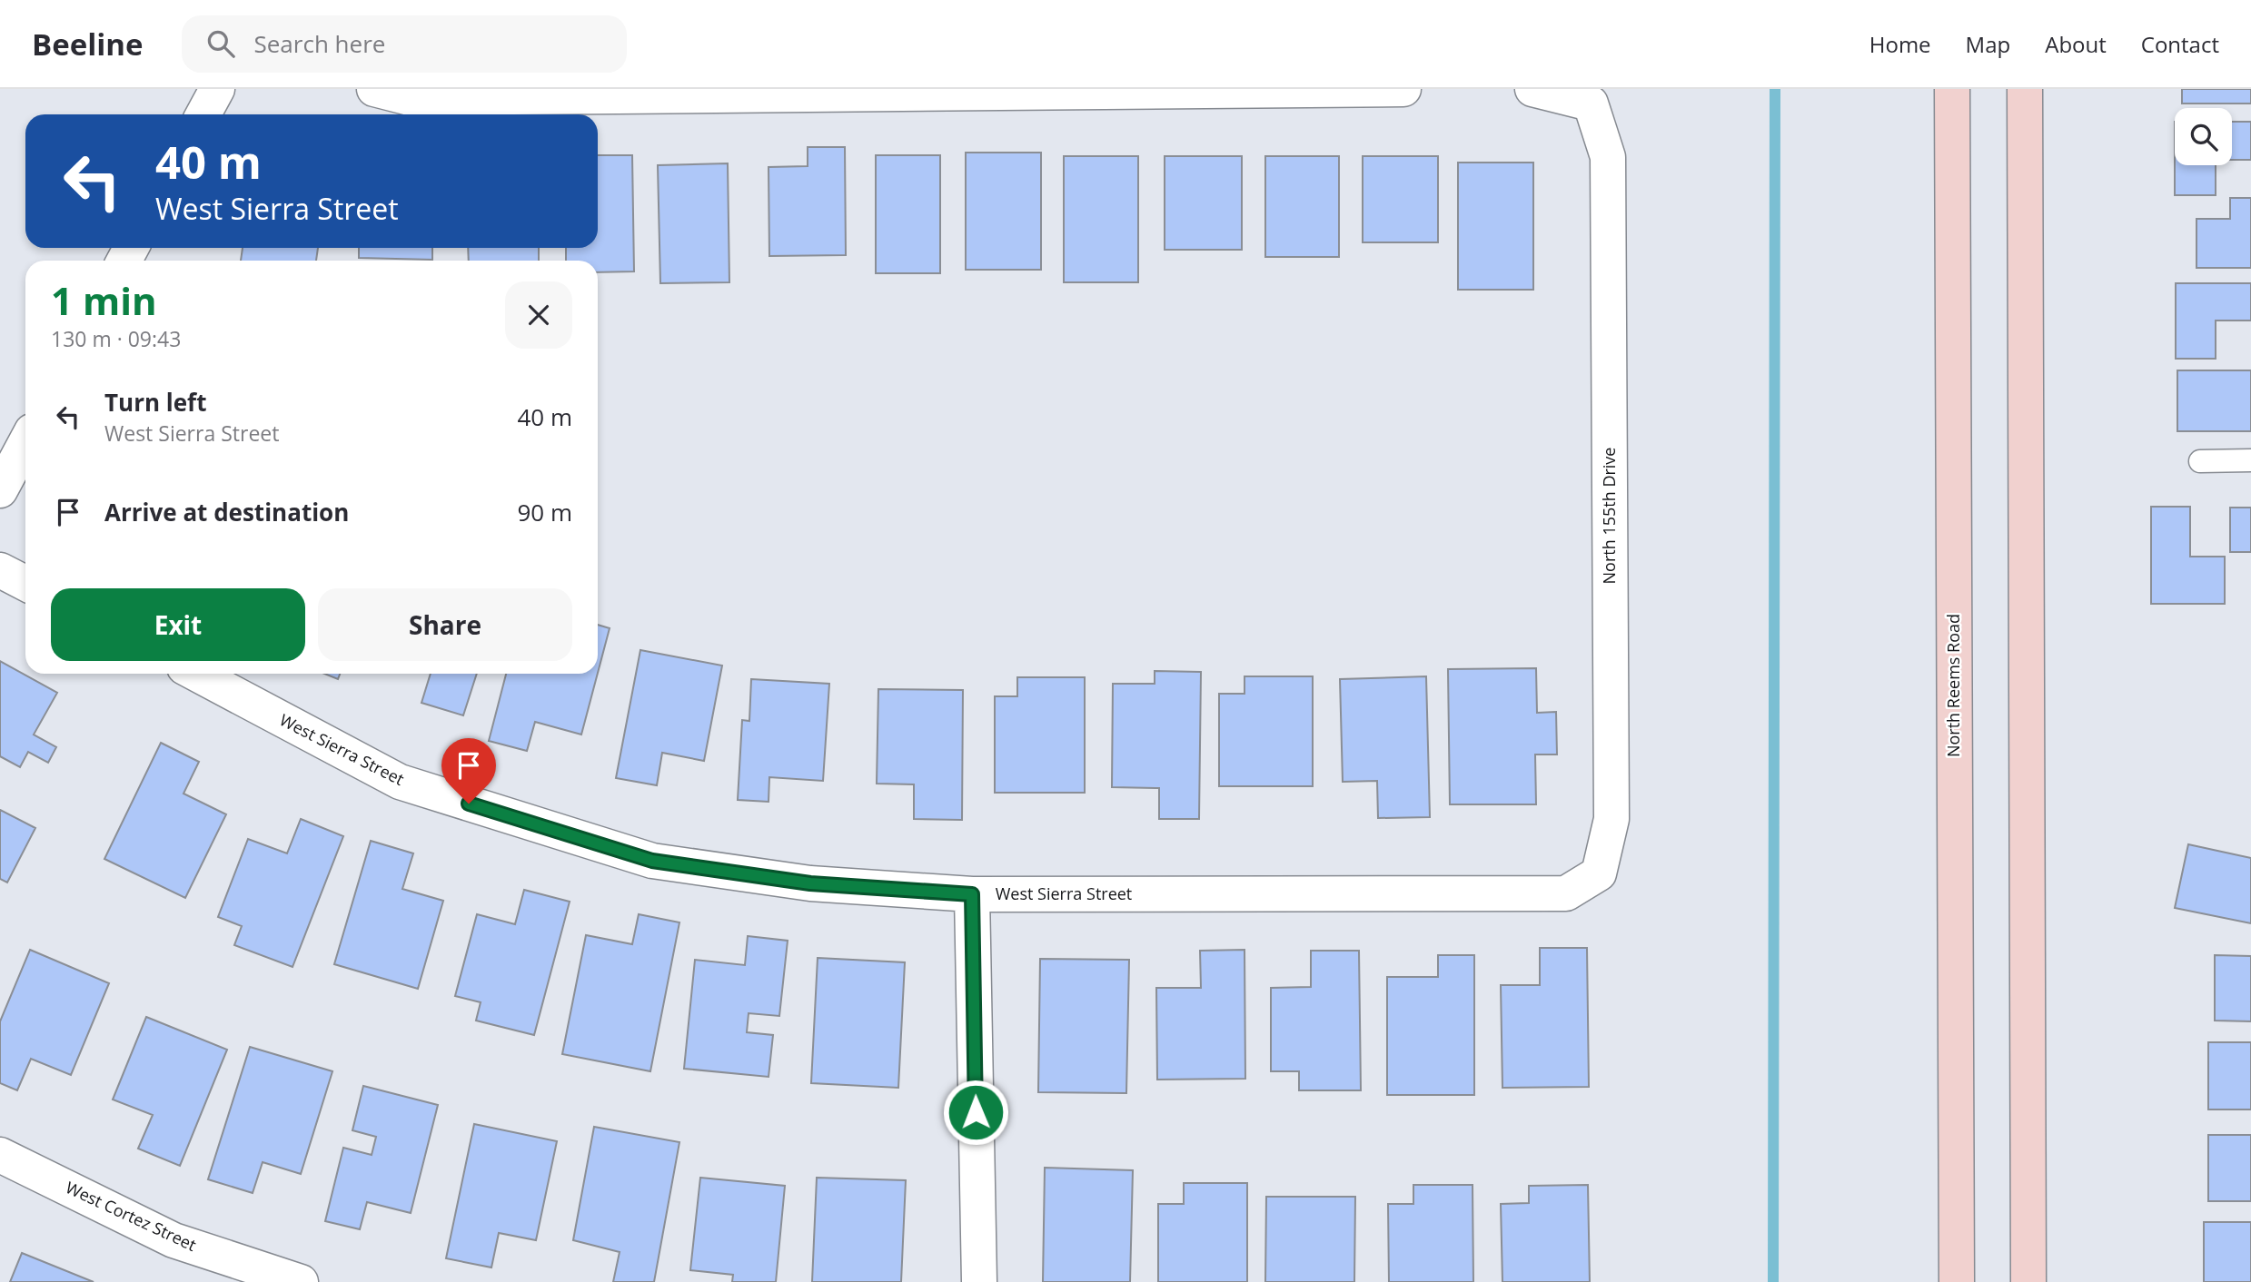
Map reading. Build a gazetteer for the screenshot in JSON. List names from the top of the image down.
{
  "streets": {
    "main road": ["North Reems Road"],
    "street": ["North 155th Drive", "West Sierra Street", "West Cortez Street"]
  },
  "crossings": [
    ["North 155th Drive", "West Sierra Street"]
  ],
  "page": {
    "header": "Beeline",
    "search": "Search here",
    "nav": [
      "Home",
      "Map",
      "About",
      "Contact"
    ],
    "turn": ["40 m", "West Sierra Street"],
    "heading": ["1 min", "130 m · 09:43"],
    "list": [
      {
        "name": "Turn left",
        "note": "West Sierra Street",
        "value": "40 m"
      },
      {
        "name": "Arrive at destination",
        "value": "90 m"
      }
    ],
    "buttons": ["Exit", "Share"]
  }
}
